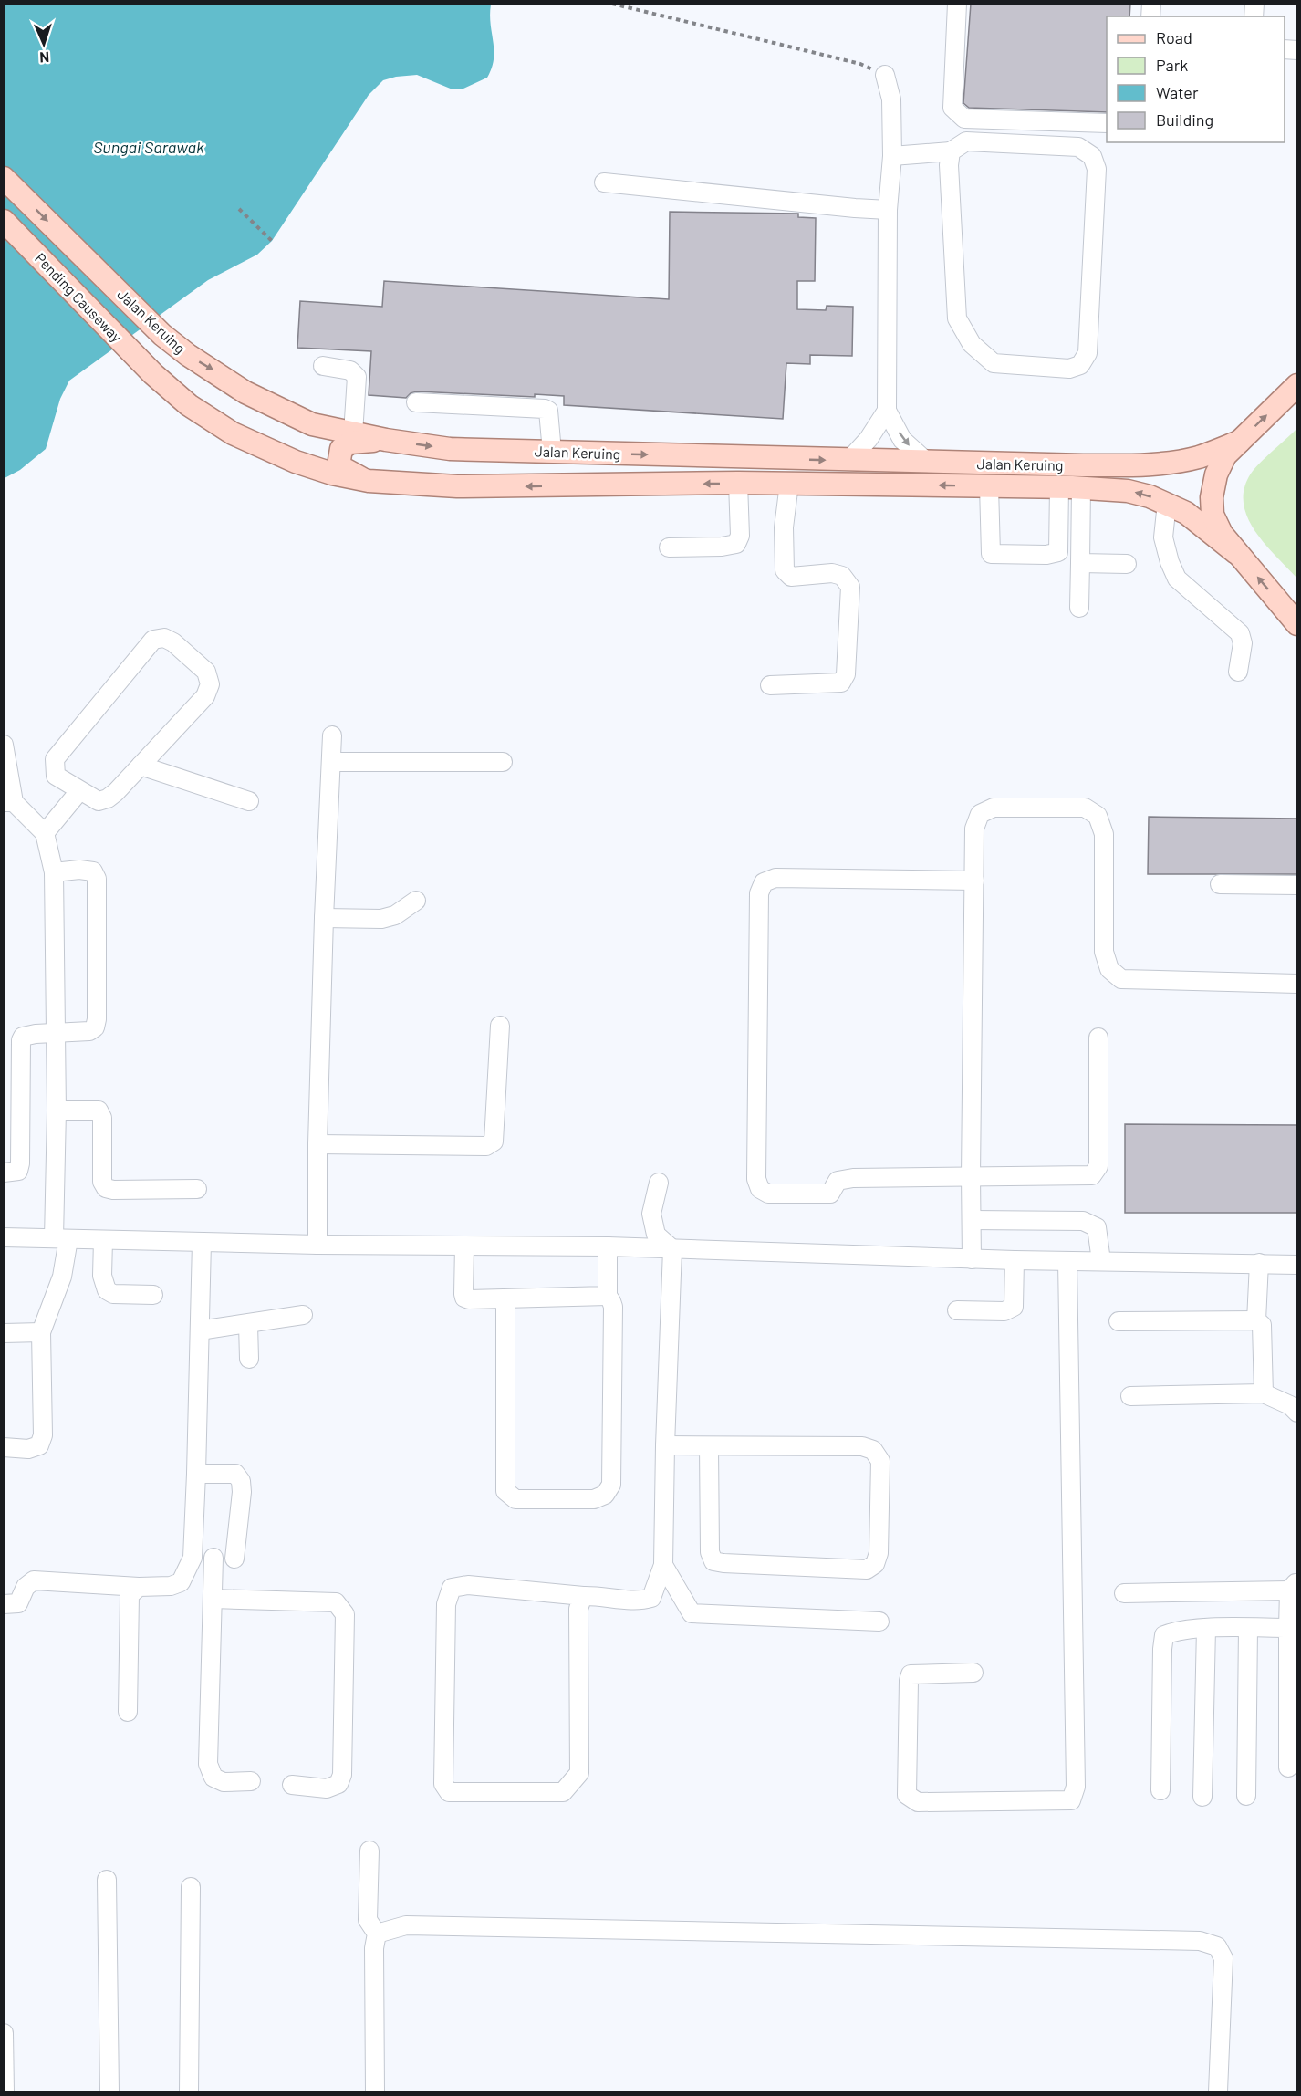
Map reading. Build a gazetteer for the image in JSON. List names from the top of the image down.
{
  "streets": {
    "main road": ["Pending Causeway", "Jalan Keruing"]
  },
  "crossings": [
    ["Pending Causeway", "Jalan Keruing"]
  ],
  "water": ["Sungai Sarawak"],
  "legend": [
    "Road",
    "Park",
    "Water",
    "Building"
  ],
  "north": "bottom"
}
